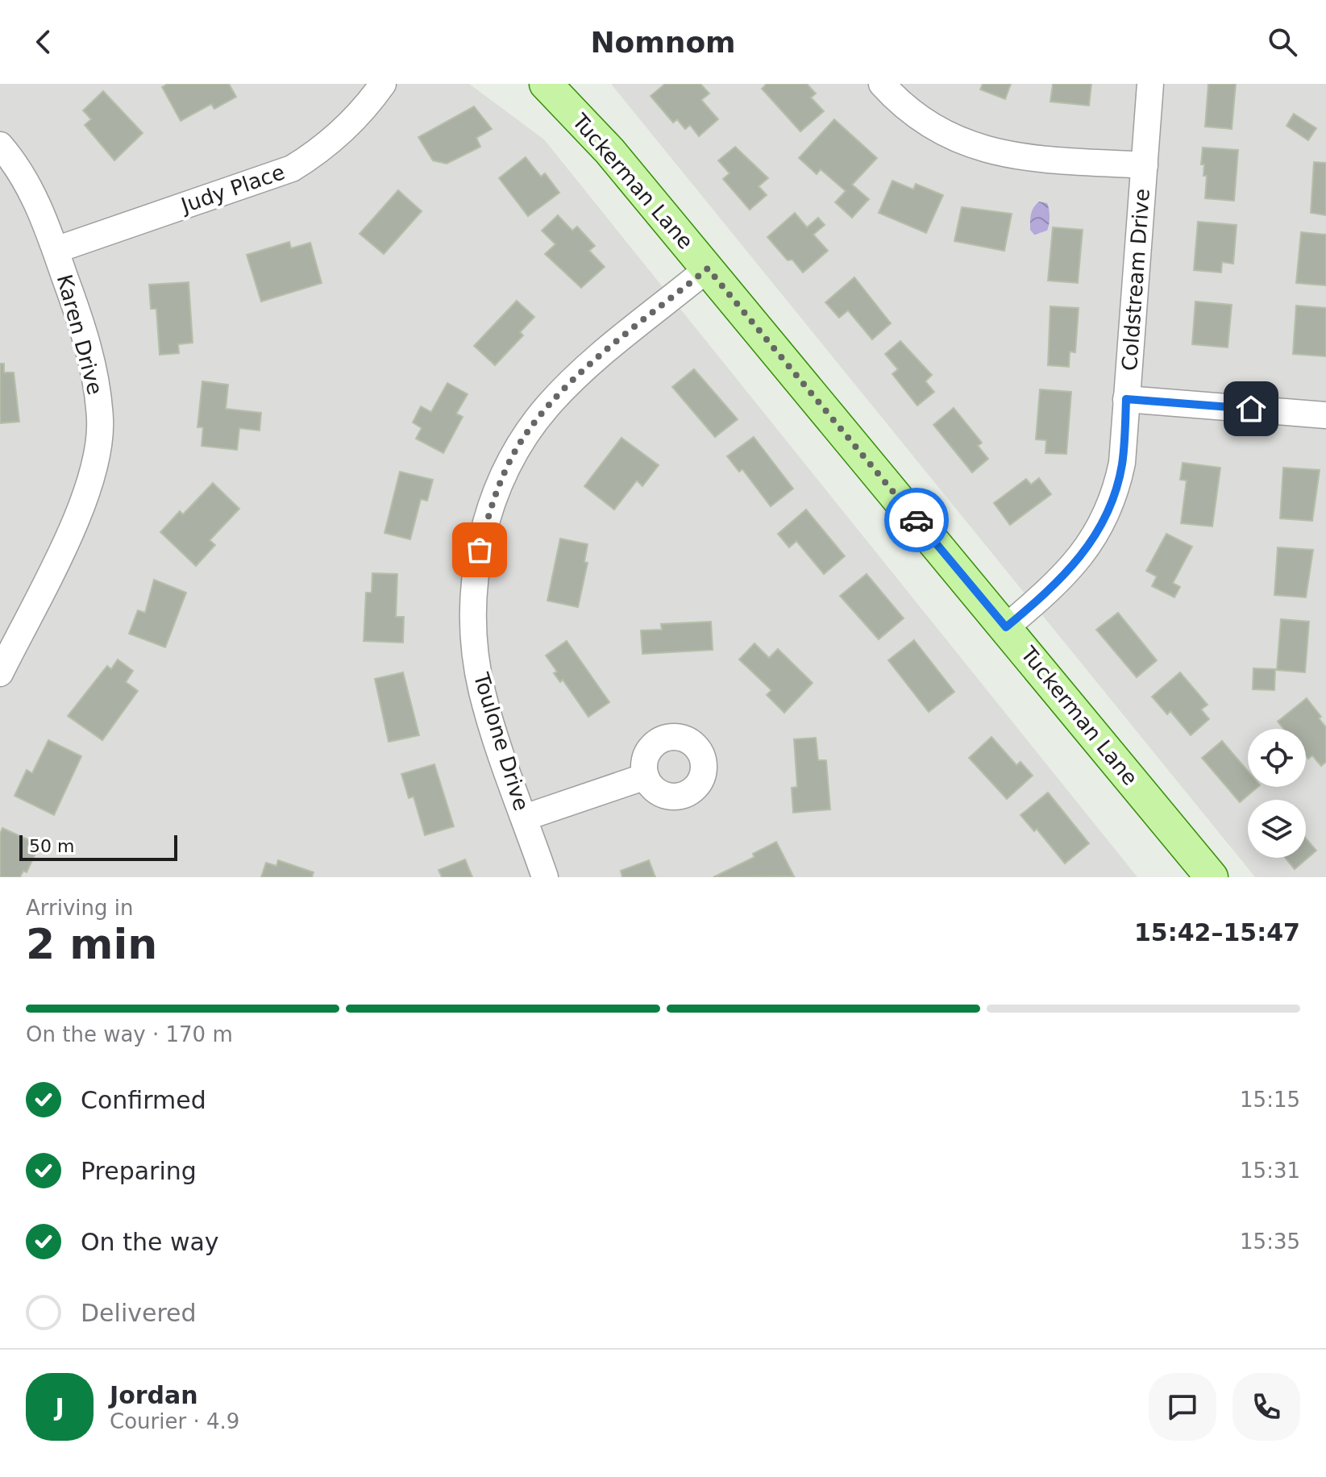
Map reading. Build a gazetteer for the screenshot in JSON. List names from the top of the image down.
{
  "streets": {
    "main road": ["Tuckerman Lane"],
    "street": [
      "Judy Place",
      "Coldstream Drive",
      "Karen Drive",
      "Toulone Drive"
    ]
  },
  "crossings": [
    ["Tuckerman Lane", "Coldstream Drive"],
    ["Tuckerman Lane", "Toulone Drive"],
    ["Judy Place", "Karen Drive"]
  ],
  "scale_bar": "50 m",
  "page": {
    "header": "Nomnom",
    "scale": "50 m",
    "heading": ["2 min", "Arriving in", "15:42–15:47"],
    "panel": ["Jordan", "Courier · 4.9"],
    "bar": "On the way · 170 m",
    "list": [
      ["Confirmed", "15:15"],
      ["Preparing", "15:31"],
      ["On the way", "15:35"],
      "Delivered"
    ],
    "round": "J"
  }
}
